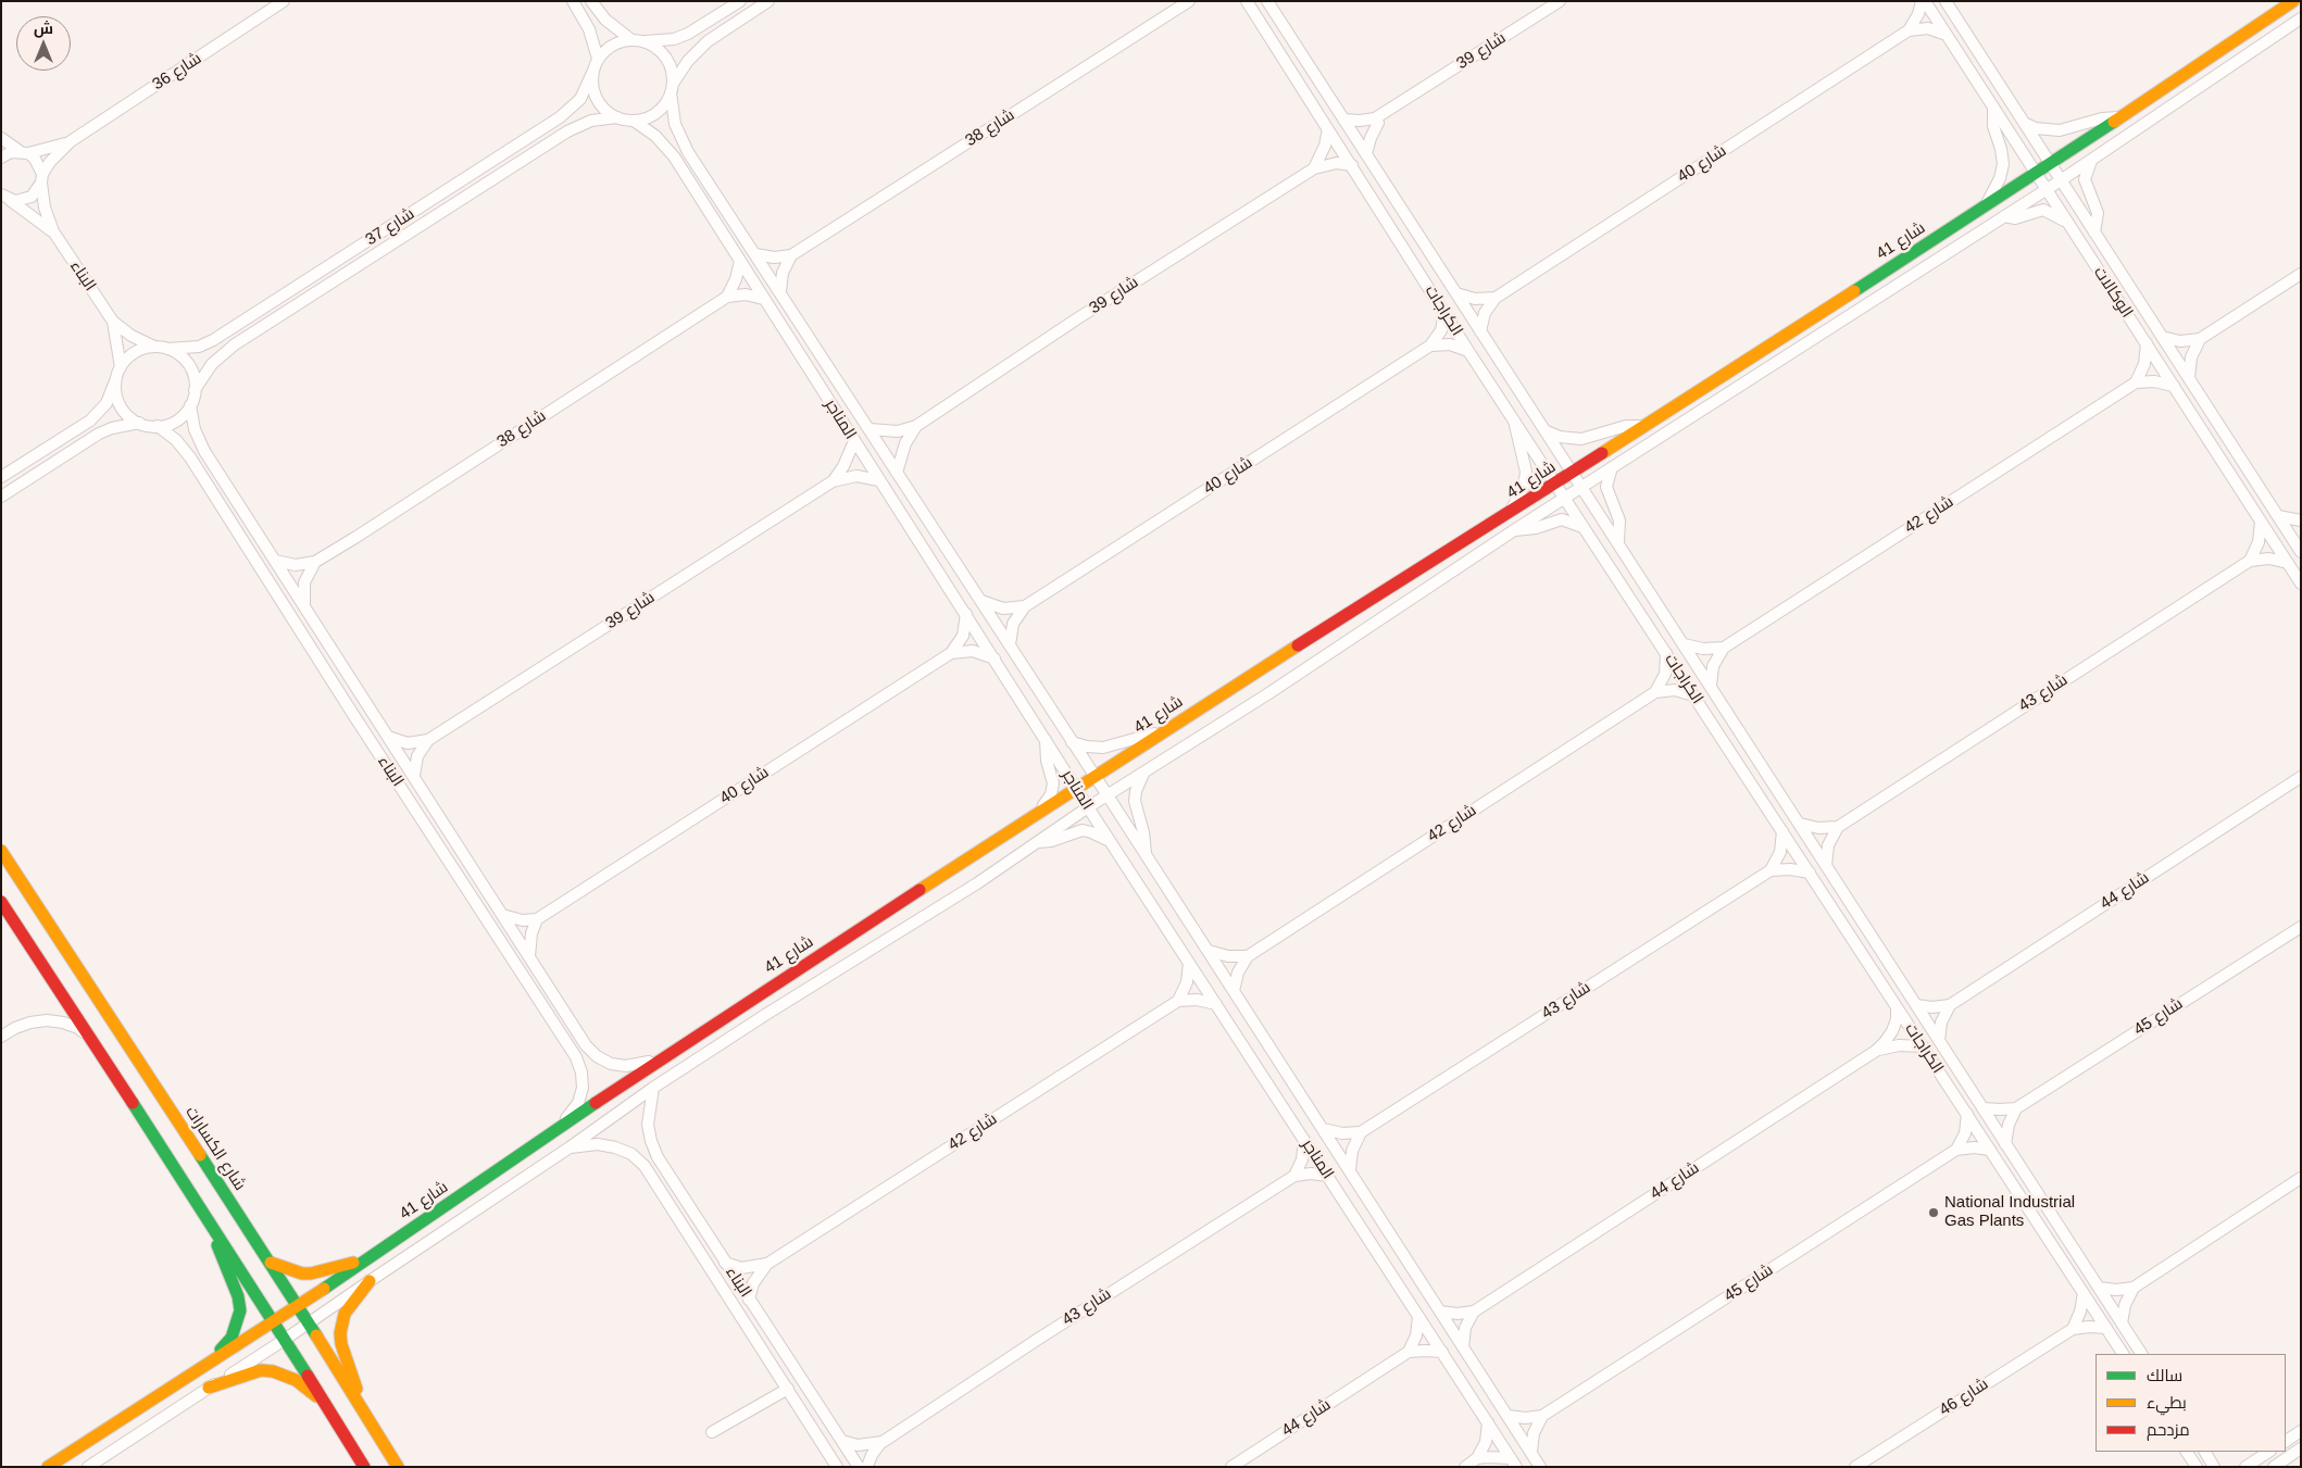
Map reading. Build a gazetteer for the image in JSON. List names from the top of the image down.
{
  "streets": {
    "street": [
      "شارع 39",
      "شارع 36",
      "شارع 38",
      "شارع 40",
      "شارع 37",
      "شارع 41",
      "البناء",
      "الوكالات",
      "الكراجات",
      "المناجر",
      "شارع 42",
      "شارع 43",
      "شارع 44",
      "شارع 45",
      "شارع الكسارات",
      "شارع 46"
    ]
  },
  "crossings": [
    ["شارع 39", "البناء"],
    ["شارع 39", "الكراجات"],
    ["شارع 39", "المناجر"],
    ["شارع 36", "البناء"],
    ["شارع 38", "البناء"],
    ["شارع 40", "الكراجات"],
    ["شارع 40", "المناجر"],
    ["شارع 37", "البناء"],
    ["شارع 37", "المناجر"],
    ["شارع 41", "البناء"],
    ["شارع 41", "الوكالات"],
    ["شارع 41", "الكراجات"],
    ["شارع 41", "المناجر"],
    ["شارع 41", "شارع الكسارات"],
    ["البناء", "شارع 42"],
    ["البناء", "شارع 43"],
    ["الكراجات", "شارع 44"],
    ["الكراجات", "شارع 46"]
  ],
  "places": ["National Industrial Gas Plants"],
  "legend": ["سالك", "بطيء", "مزدحم"],
  "north": "top"
}
